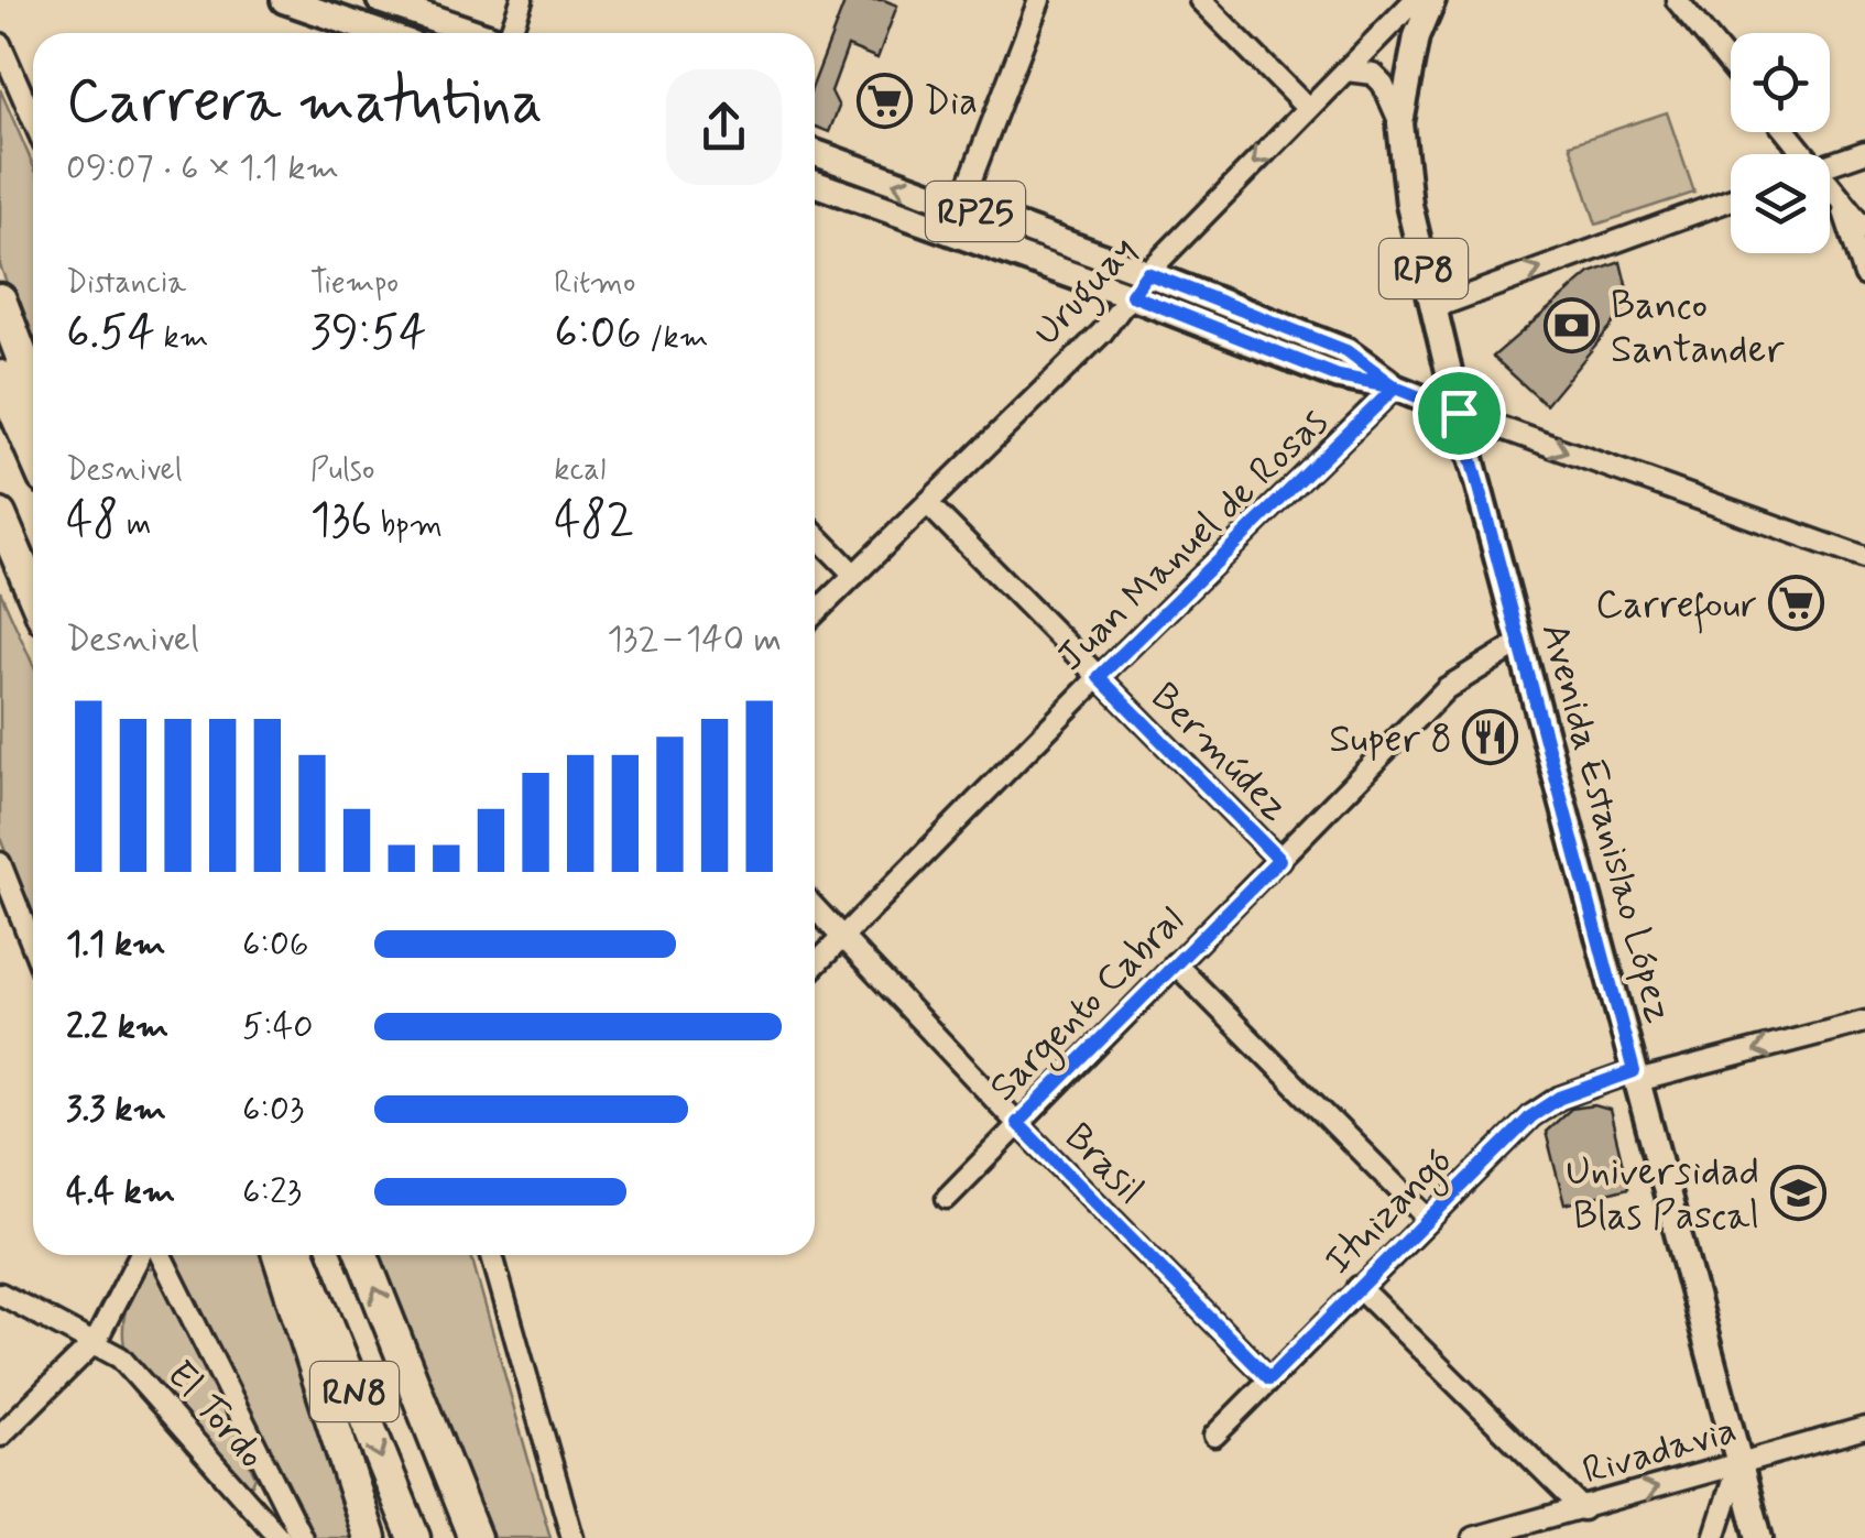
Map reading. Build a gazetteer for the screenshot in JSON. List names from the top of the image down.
{
  "streets": {
    "highway": ["RN8"],
    "main road": ["RP25", "RP8", "Avenida Estanislao López"],
    "street": [
      "Uruguay",
      "Juan Manuel de Rosas",
      "Bermúdez",
      "Sargento Cabral",
      "Brasil",
      "Ituizangó",
      "El Tordo",
      "Rivadavia"
    ]
  },
  "crossings": [
    ["RP25", "Uruguay"],
    ["RP25", "Juan Manuel de Rosas"],
    ["RP25", "Avenida Estanislao López"],
    ["RP8", "Avenida Estanislao López"],
    ["Uruguay", "Bermúdez"],
    ["Juan Manuel de Rosas", "Bermúdez"],
    ["Juan Manuel de Rosas", "Brasil"],
    ["Bermúdez", "Sargento Cabral"],
    ["Avenida Estanislao López", "Sargento Cabral"],
    ["Avenida Estanislao López", "Ituizangó"],
    ["Avenida Estanislao López", "Rivadavia"],
    ["Sargento Cabral", "Brasil"],
    ["Brasil", "Ituizangó"]
  ],
  "one_way": ["Rivadavia"],
  "places": {
    "supermarket": ["Dia", "Carrefour"],
    "bank": ["Banco Santander"],
    "restaurant": ["Super 8"],
    "school or university": ["Universidad Blas Pascal"]
  },
  "page": {
    "heading": ["Carrera matutina", "09:07 · 6 × 1.1 km"],
    "stats": [
      ["Distancia", "6.54 km"],
      ["Tiempo", "39:54"],
      ["Ritmo", "6:06 /km"],
      ["Desnivel", "48 m"],
      ["Pulso", "136 bpm"],
      ["kcal", "482"]
    ],
    "chart": ["Desnivel", "132–140 m"],
    "list": [
      {
        "name": "1.1 km",
        "note": "6:06"
      },
      {
        "name": "2.2 km",
        "note": "5:40"
      },
      {
        "name": "3.3 km",
        "note": "6:03"
      },
      {
        "name": "4.4 km",
        "note": "6:23"
      }
    ]
  }
}
